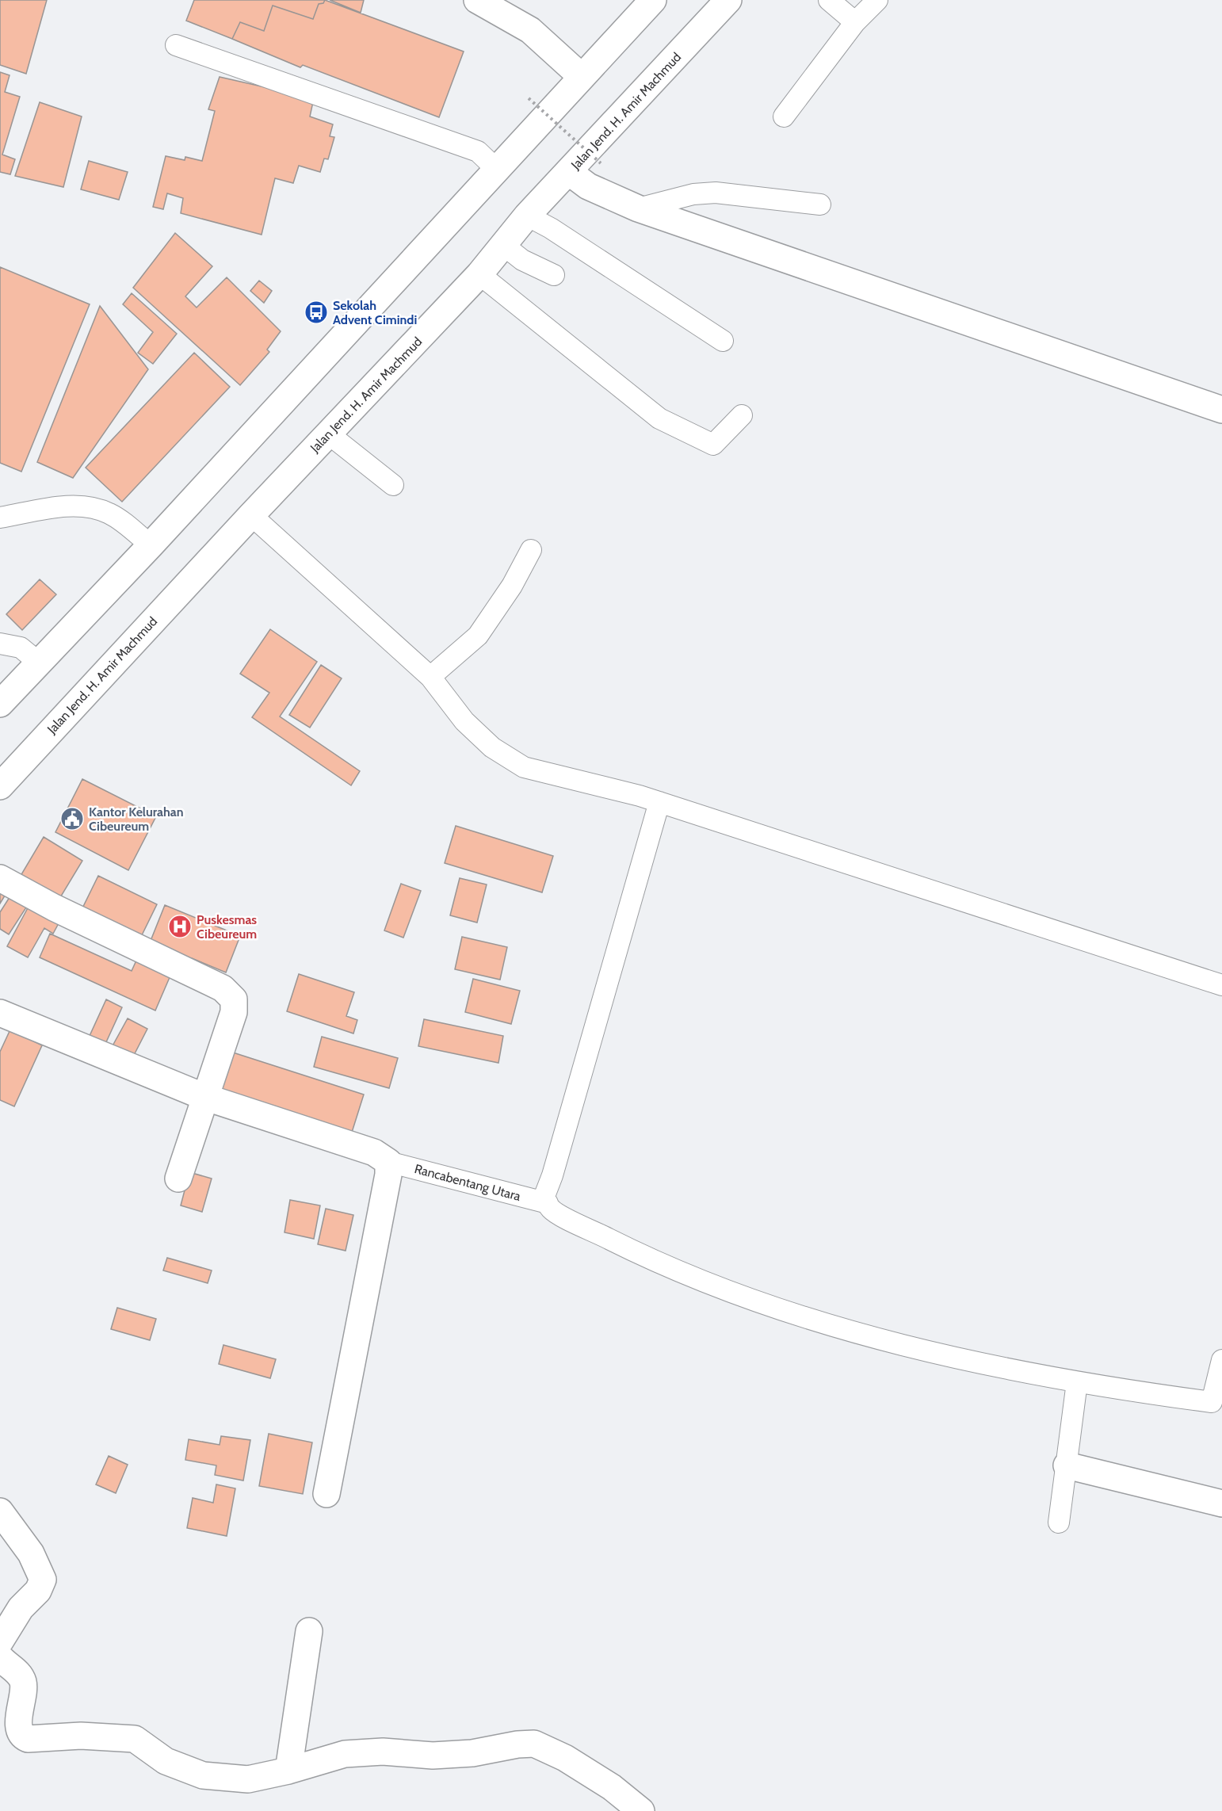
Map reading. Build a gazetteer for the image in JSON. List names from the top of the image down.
{
  "streets": {
    "main road": ["Jalan Jend. H. Amir Machmud"],
    "lane": ["Rancabentang Utara"]
  },
  "places": {
    "bus stop": ["Sekolah Advent Cimindi"],
    "public building": ["Kantor Kelurahan Cibeureum"],
    "hospital": ["Puskesmas Cibeureum"]
  }
}
